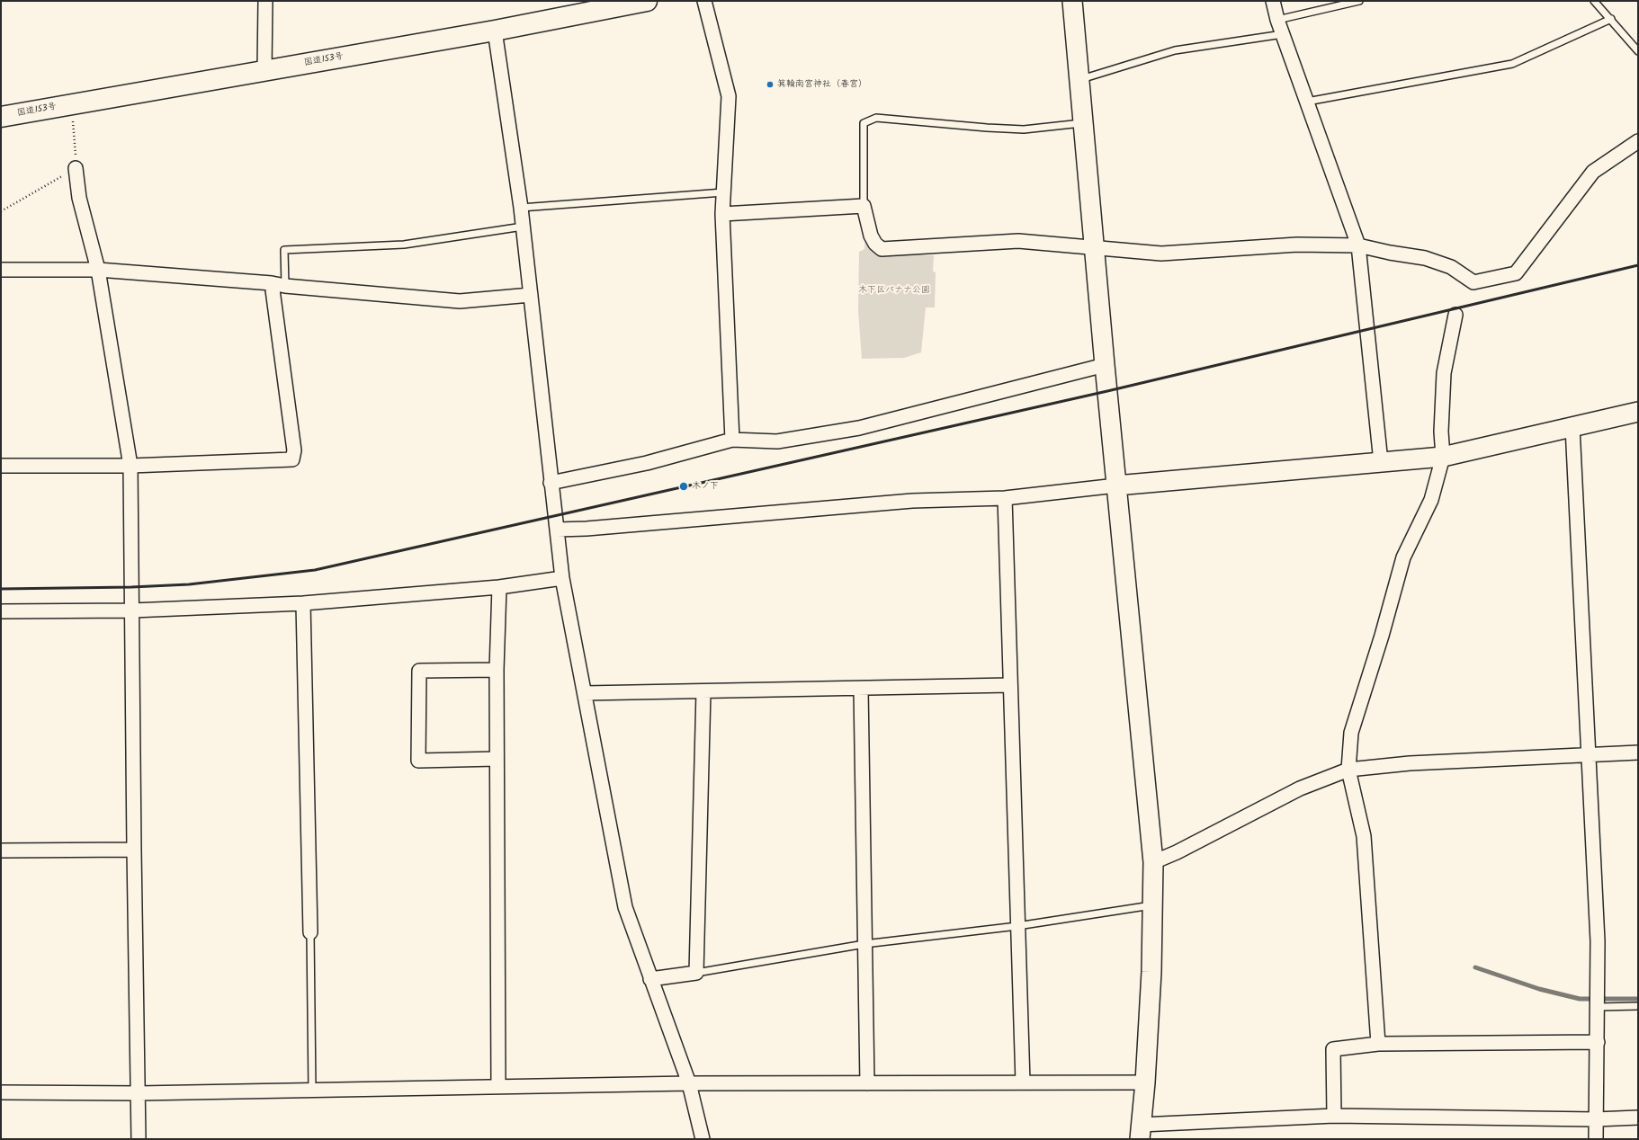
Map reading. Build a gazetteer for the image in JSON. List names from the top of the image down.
{
  "streets": {
    "highway": ["国道153号"]
  },
  "parks": ["木下区バナナ公園"],
  "places": ["箕輪南宮神社（春宮）", "木ノ下"]
}
